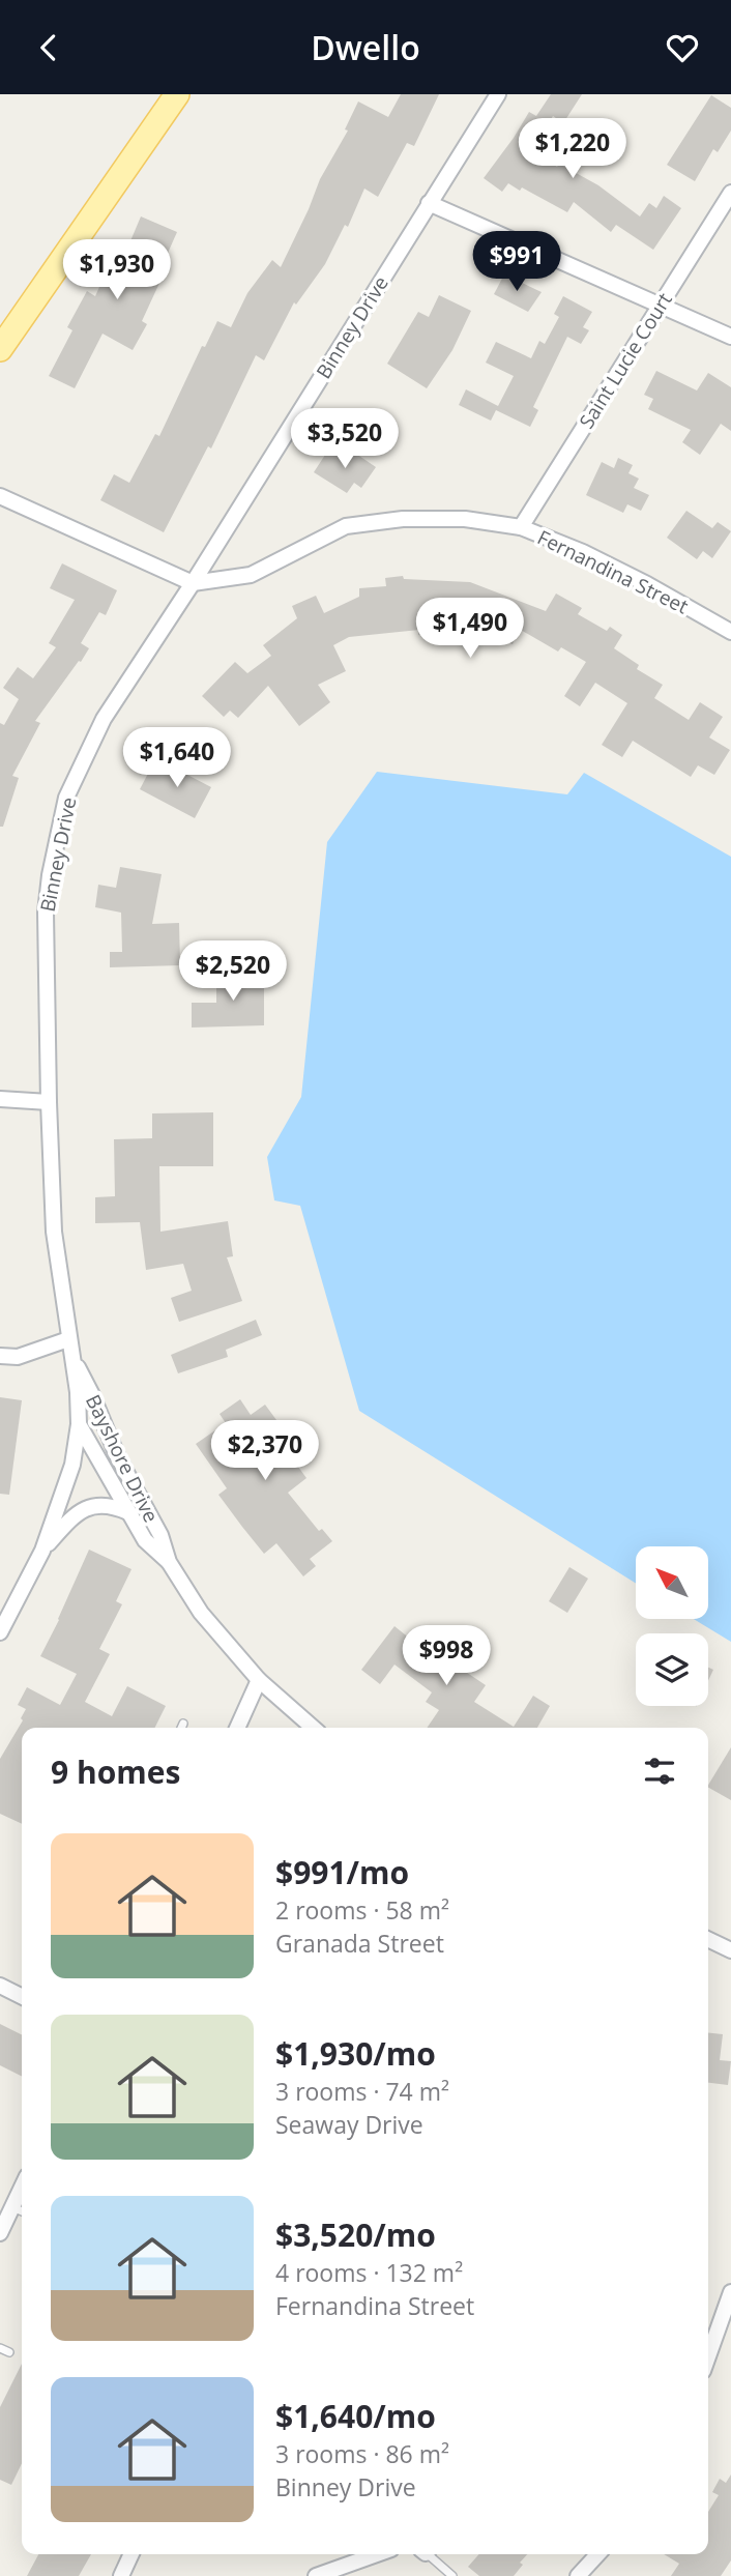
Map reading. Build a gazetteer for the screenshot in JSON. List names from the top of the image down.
{
  "streets": {
    "street": [
      "Binney Drive",
      "Saint Lucie Court",
      "Fernandina Street",
      "Bayshore Drive"
    ]
  },
  "crossings": [
    ["Binney Drive", "Fernandina Street"],
    ["Binney Drive", "Bayshore Drive"],
    ["Saint Lucie Court", "Fernandina Street"]
  ],
  "north": "top left",
  "page": {
    "header": "Dwello",
    "price": [
      "$1,220",
      "$991",
      "$1,930",
      "$3,520",
      "$1,490",
      "$1,640",
      "$2,520",
      "$2,370",
      "$998"
    ],
    "heading": "9 homes",
    "list": [
      {
        "name": "$991/mo",
        "note": "2 rooms · 58 m² · Granada Street"
      },
      {
        "name": "$1,930/mo",
        "note": "3 rooms · 74 m² · Seaway Drive"
      },
      {
        "name": "$3,520/mo",
        "note": "4 rooms · 132 m² · Fernandina Street"
      },
      {
        "name": "$1,640/mo",
        "note": "3 rooms · 86 m² · Binney Drive"
      }
    ]
  }
}
